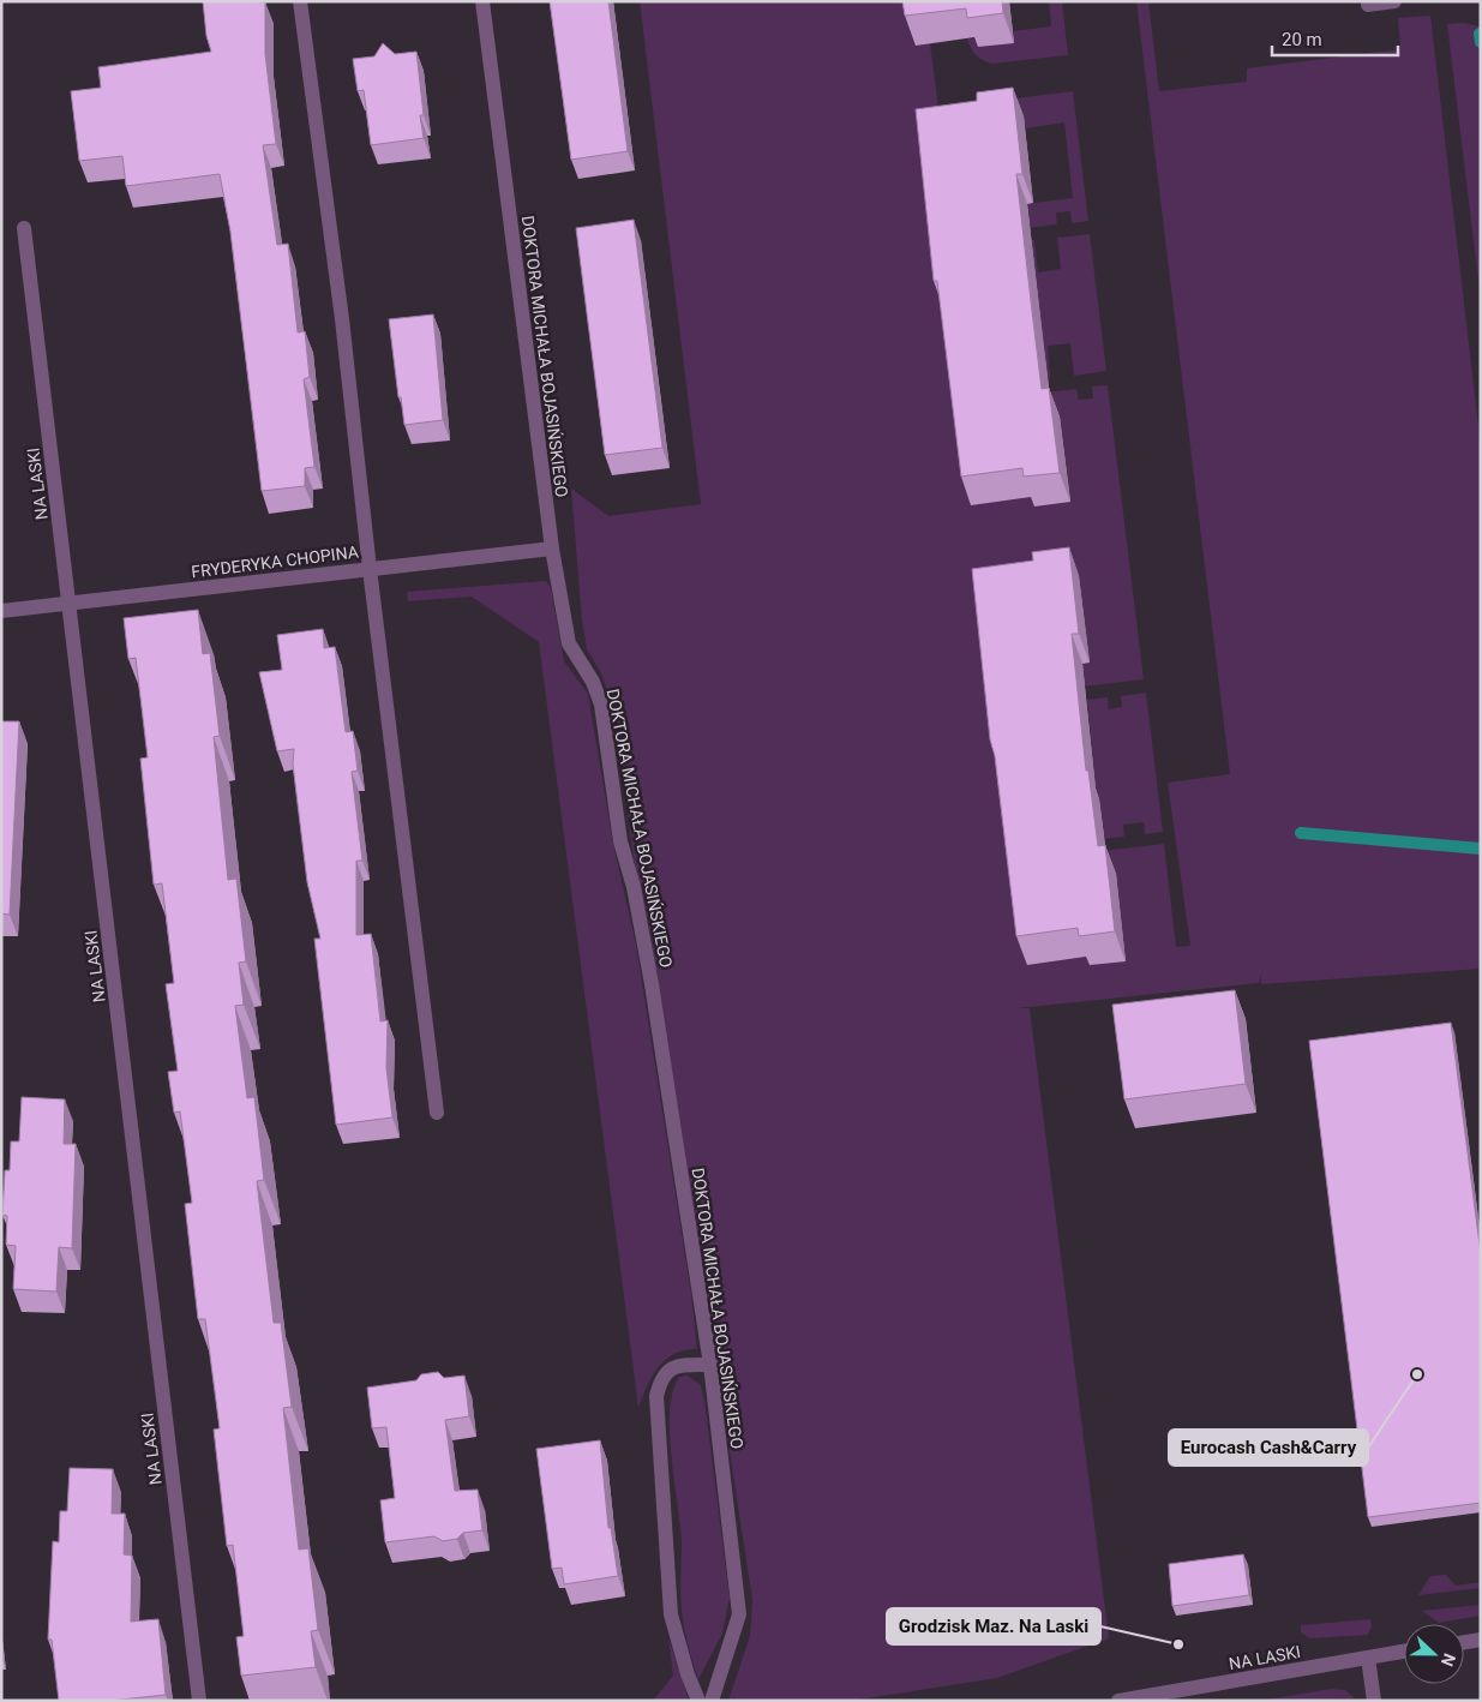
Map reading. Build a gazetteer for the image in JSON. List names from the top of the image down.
{
  "streets": {
    "street": ["DOKTORA MICHAŁA BOJASIŃSKIEGO", "NA LASKI", "FRYDERYKA CHOPINA"]
  },
  "crossings": [
    ["DOKTORA MICHAŁA BOJASIŃSKIEGO", "FRYDERYKA CHOPINA"],
    ["NA LASKI", "FRYDERYKA CHOPINA"]
  ],
  "places": ["Eurocash Cash&Carry", "Grodzisk Maz. Na Laski"],
  "scale_bar": "20 m",
  "north": "right"
}
